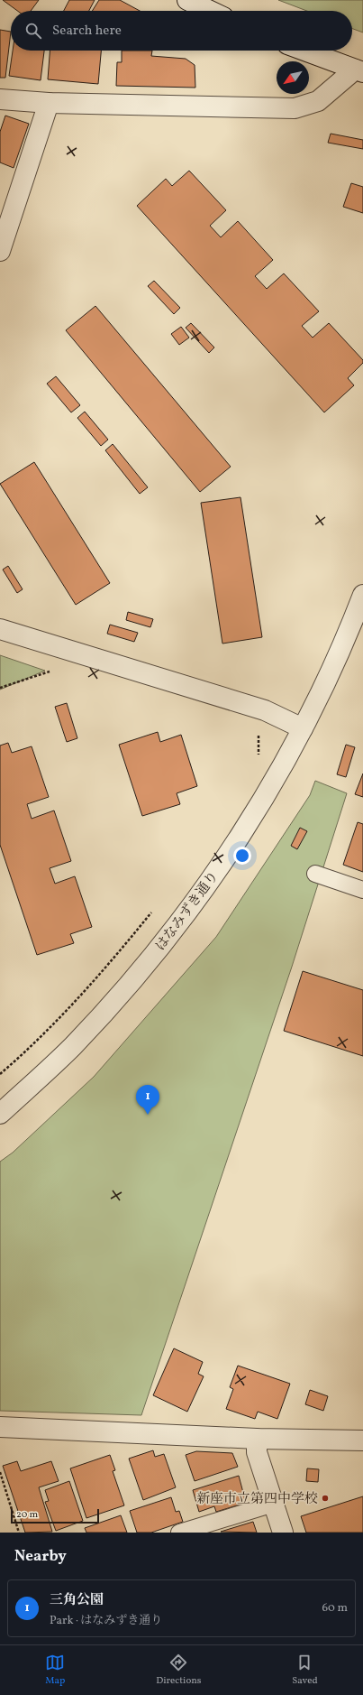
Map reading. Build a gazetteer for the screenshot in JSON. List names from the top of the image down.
{
  "streets": {
    "street": ["はなみずき通り"]
  },
  "places": ["新座市立第四中学校"],
  "scale_bar": "20 m",
  "north": "bottom left",
  "page": {
    "search": "Search here",
    "pins": "1",
    "scale": "20 m",
    "heading": "Nearby",
    "list": [
      {
        "mark": "1",
        "name": "三角公園",
        "note": "Park · はなみずき通り",
        "value": "60 m"
      }
    ],
    "nav": ["Map", "Directions", "Saved"]
  }
}
